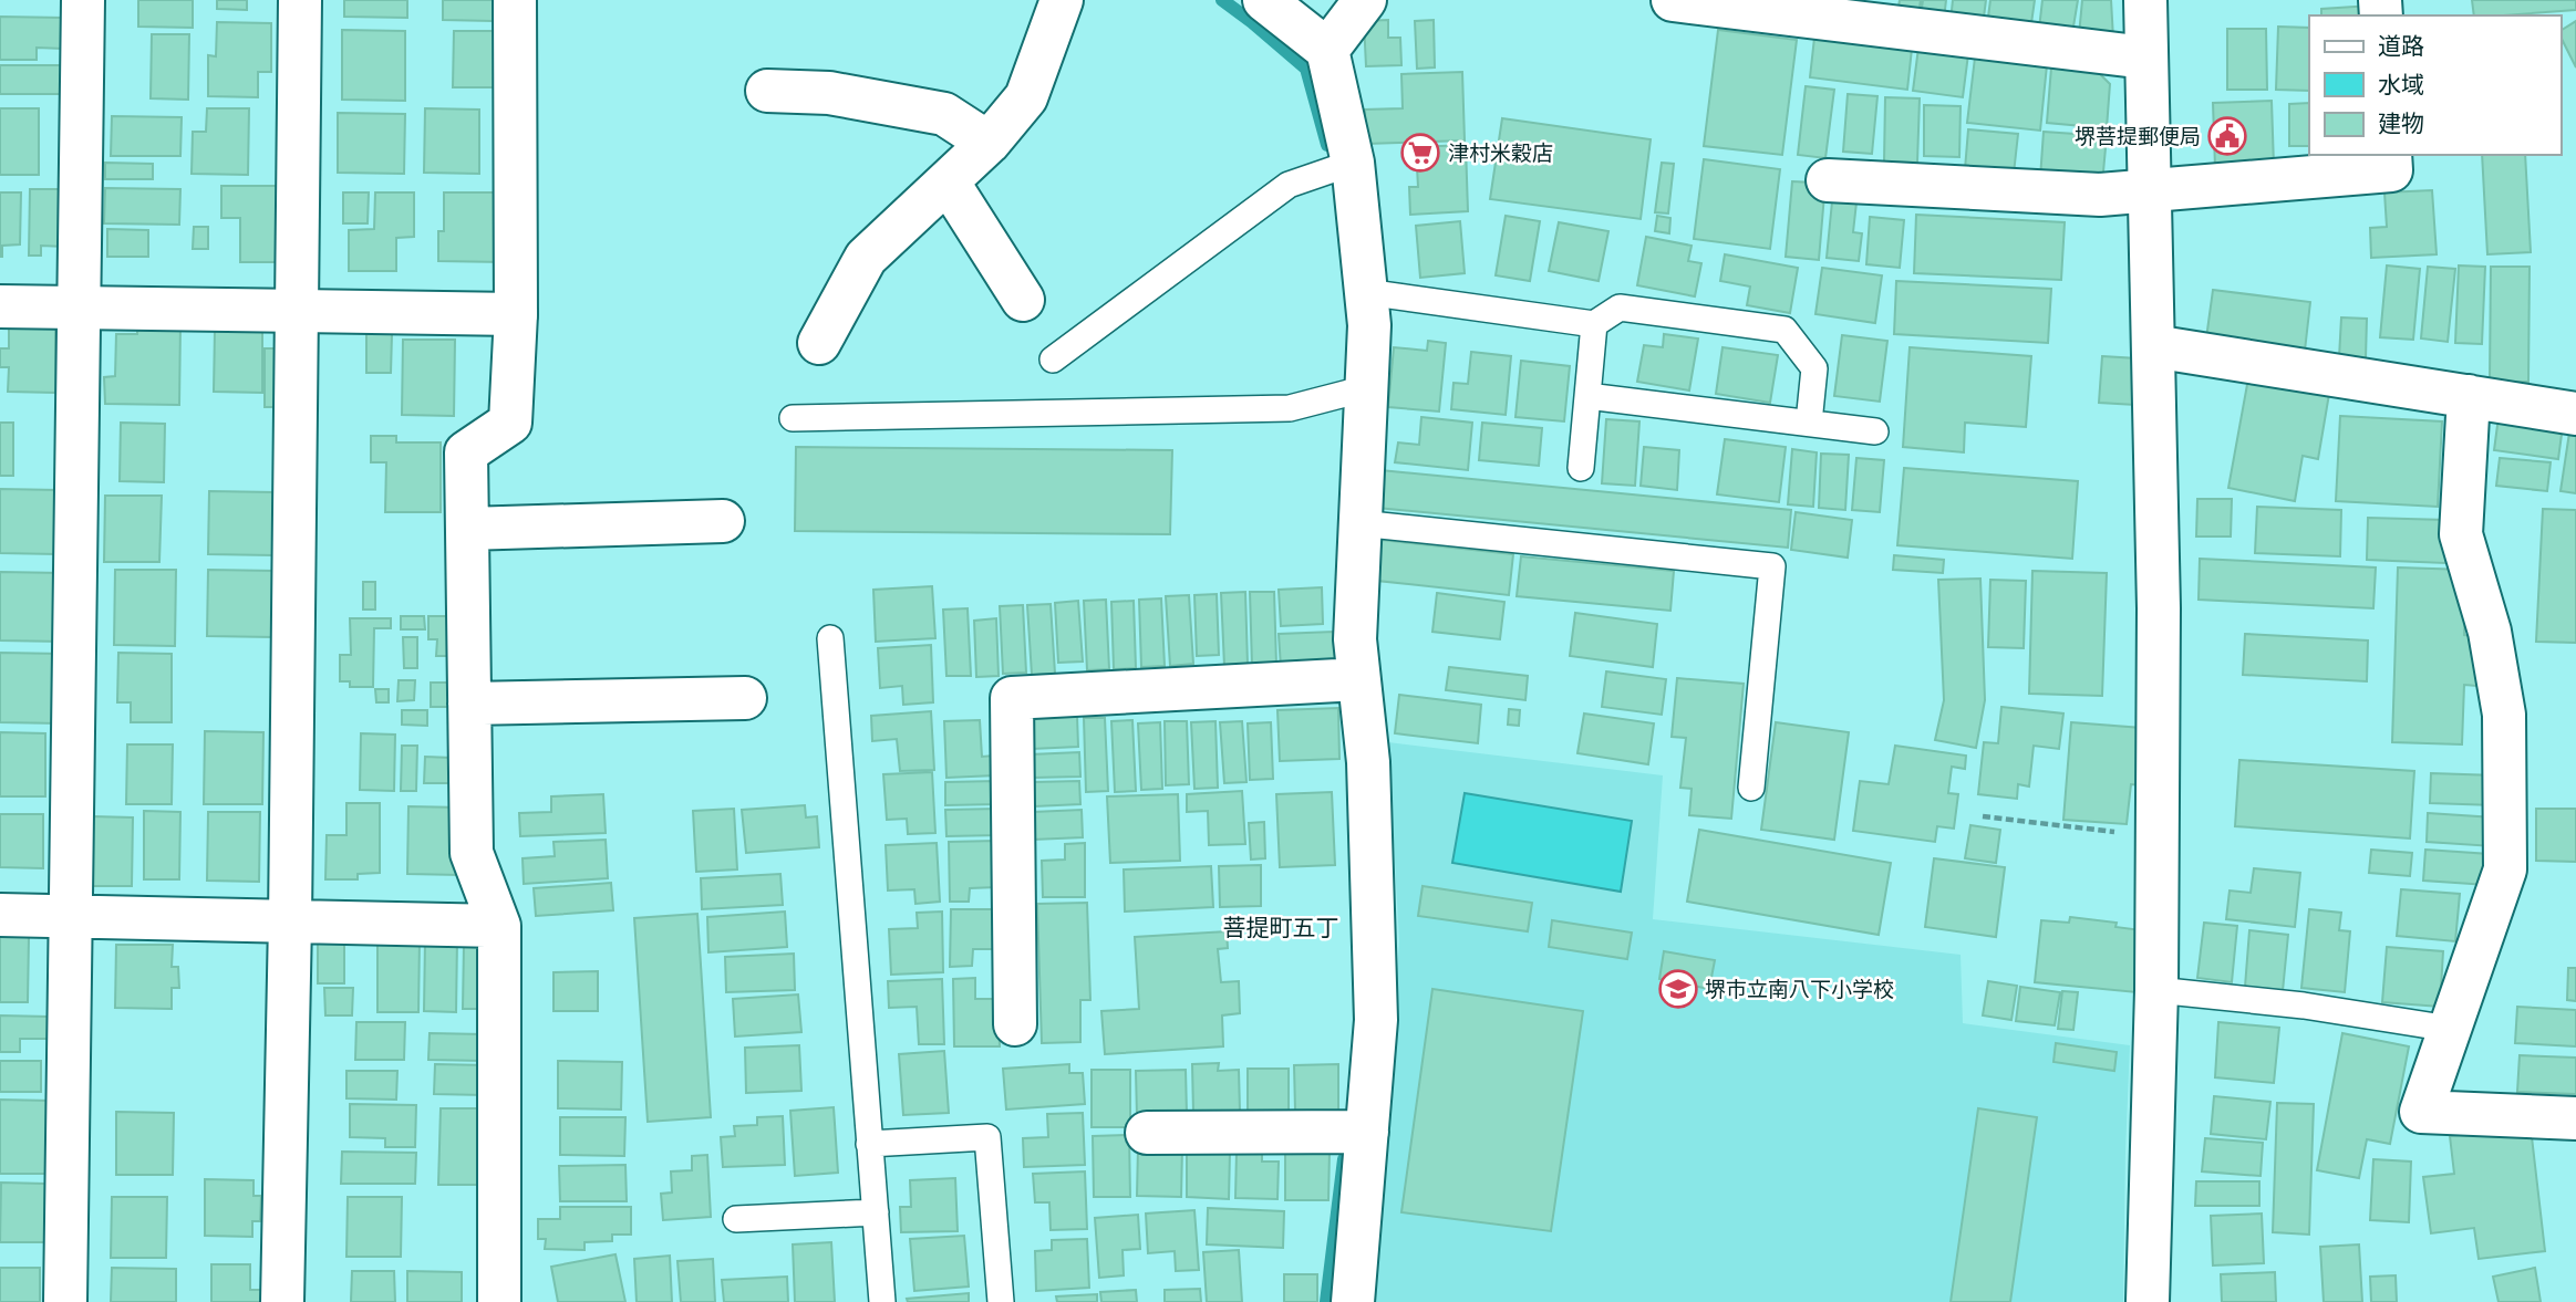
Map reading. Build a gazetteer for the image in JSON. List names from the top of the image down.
{
  "districts": ["菩提町五丁"],
  "places": {
    "public building": ["堺菩提郵便局"],
    "supermarket": ["津村米穀店"],
    "school or university": ["堺市立南八下小学校"]
  },
  "legend": ["道路", "水域", "建物"]
}
